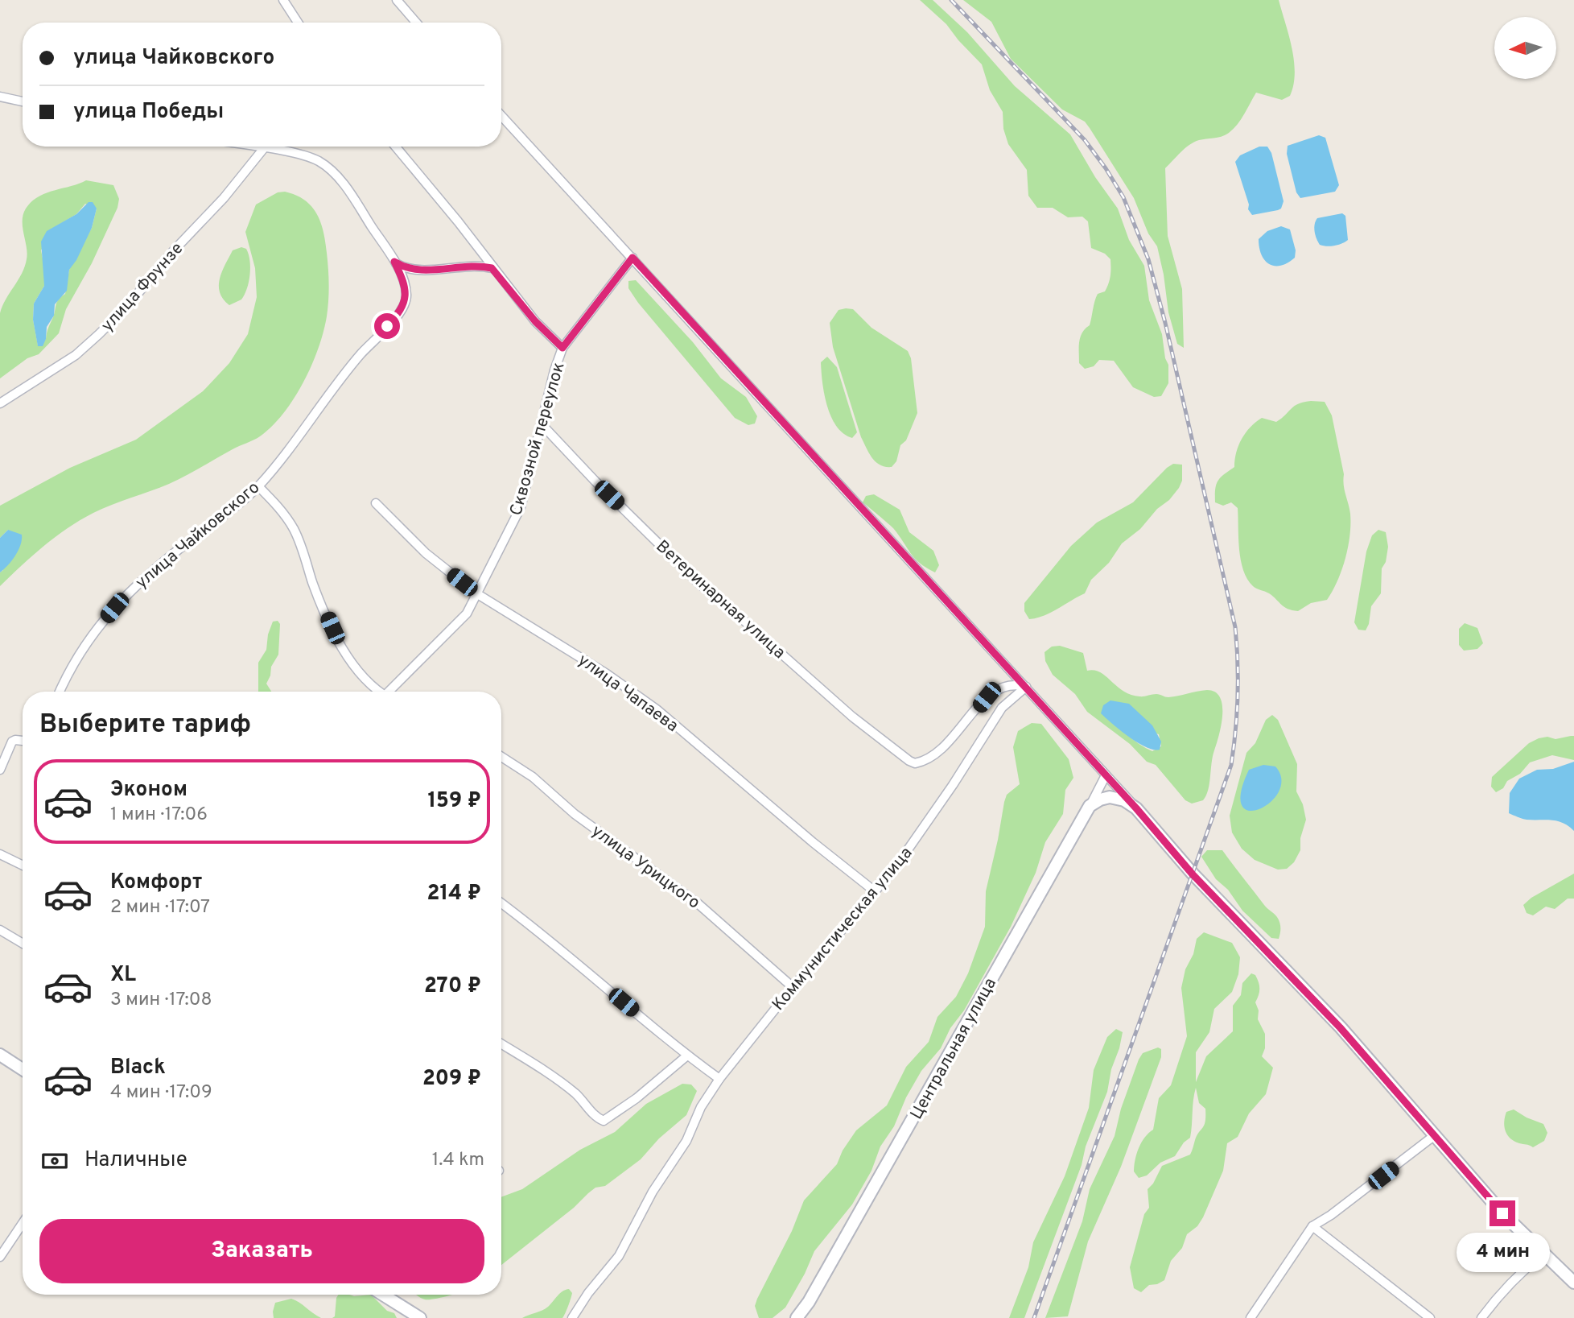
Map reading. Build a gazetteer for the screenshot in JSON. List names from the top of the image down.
{
  "streets": {
    "street": [
      "улица Фрунзе",
      "Сквозной переулок",
      "улица Чайковского",
      "Ветеринарная улица",
      "улица Чапаева",
      "улица Урицкого",
      "Коммунистическая улица",
      "Центральная улица"
    ]
  },
  "crossings": [
    ["Сквозной переулок", "Ветеринарная улица"],
    ["Сквозной переулок", "улица Чапаева"],
    ["Ветеринарная улица", "Коммунистическая улица"],
    ["улица Чапаева", "Коммунистическая улица"],
    ["улица Урицкого", "Коммунистическая улица"]
  ],
  "north": "left",
  "page": {
    "banner": ["улица Чайковского", "улица Победы"],
    "heading": "Выберите тариф",
    "list": [
      {
        "name": "Эконом",
        "note": "1 мин · 17:06",
        "value": "159 ₽"
      },
      {
        "name": "Комфорт",
        "note": "2 мин · 17:07",
        "value": "214 ₽"
      },
      {
        "name": "XL",
        "note": "3 мин · 17:08",
        "value": "270 ₽"
      },
      {
        "name": "Black",
        "note": "4 мин · 17:09",
        "value": "209 ₽"
      }
    ],
    "pay": ["Наличные", "1.4 km"],
    "buttons": "Заказать",
    "bubble": "4 мин"
  }
}
